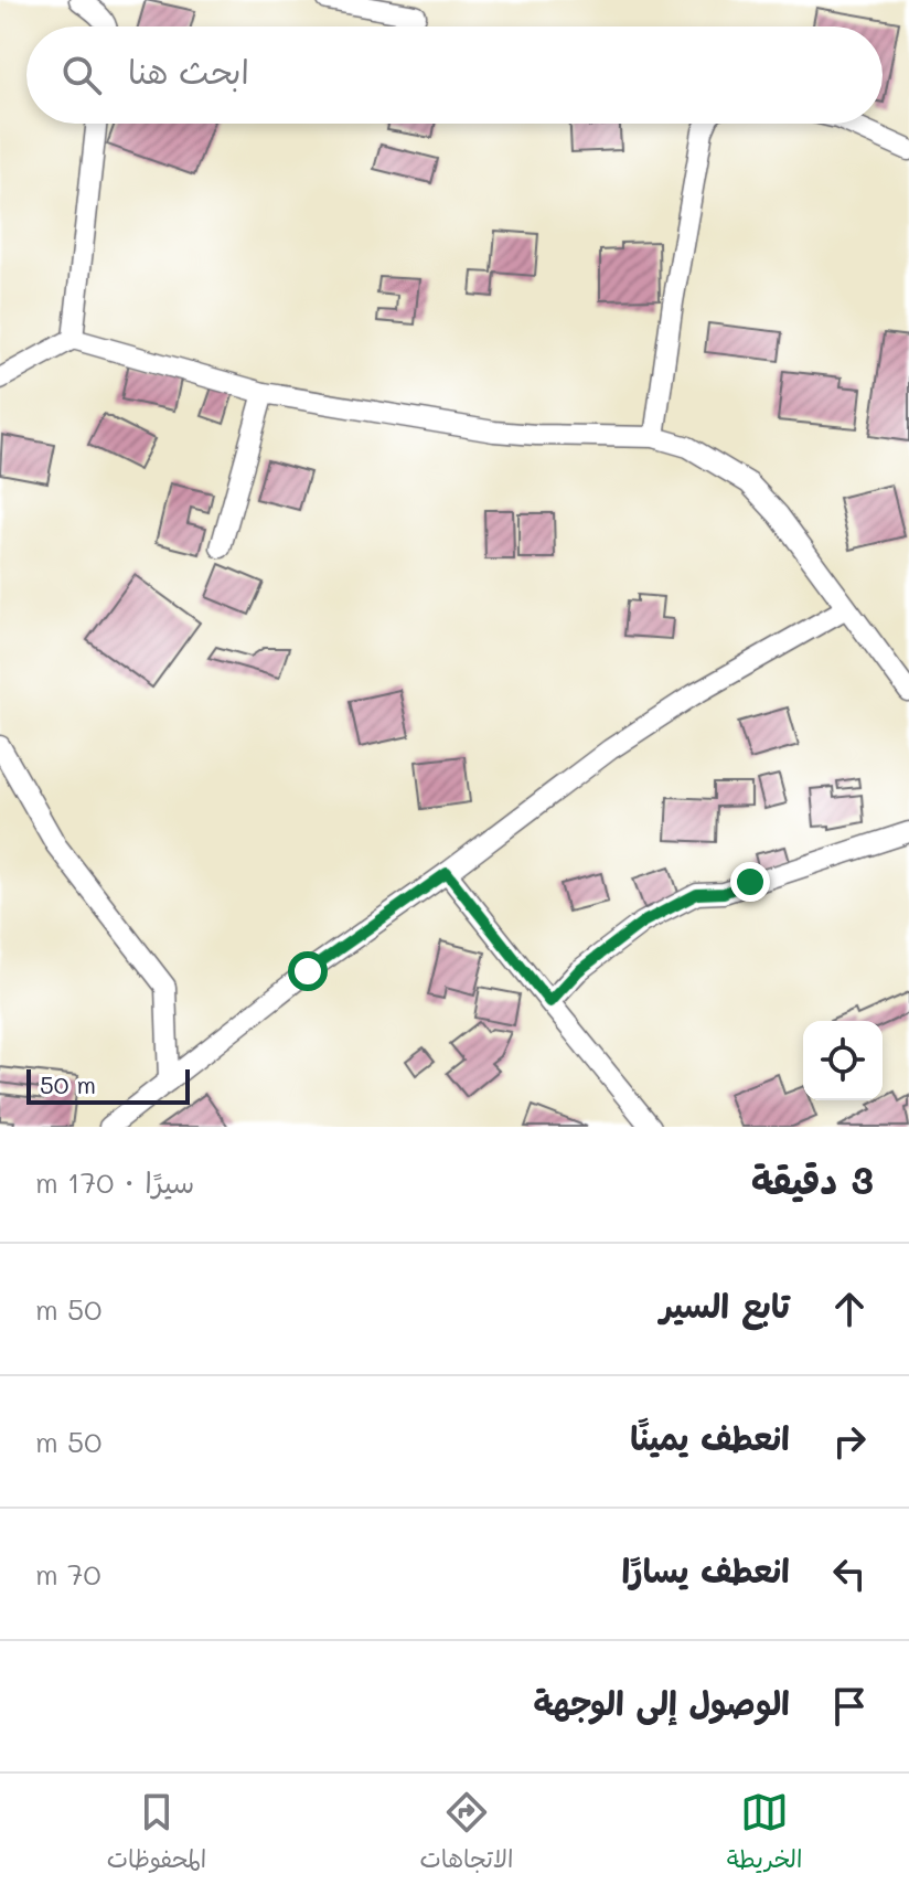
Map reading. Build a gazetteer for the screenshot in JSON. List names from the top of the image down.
{
  "scale_bar": "50 m",
  "page": {
    "search": "ابحث هنا",
    "scale": "50 m",
    "heading": ["3 دقيقة", "سيرًا · 170 m"],
    "list": [
      ["تابع السير", "50 m"],
      ["انعطف يمينًا", "50 m"],
      ["انعطف يسارًا", "70 m"],
      "الوصول إلى الوجهة"
    ],
    "nav": ["الخريطة", "الاتجاهات", "المحفوظات"]
  }
}
